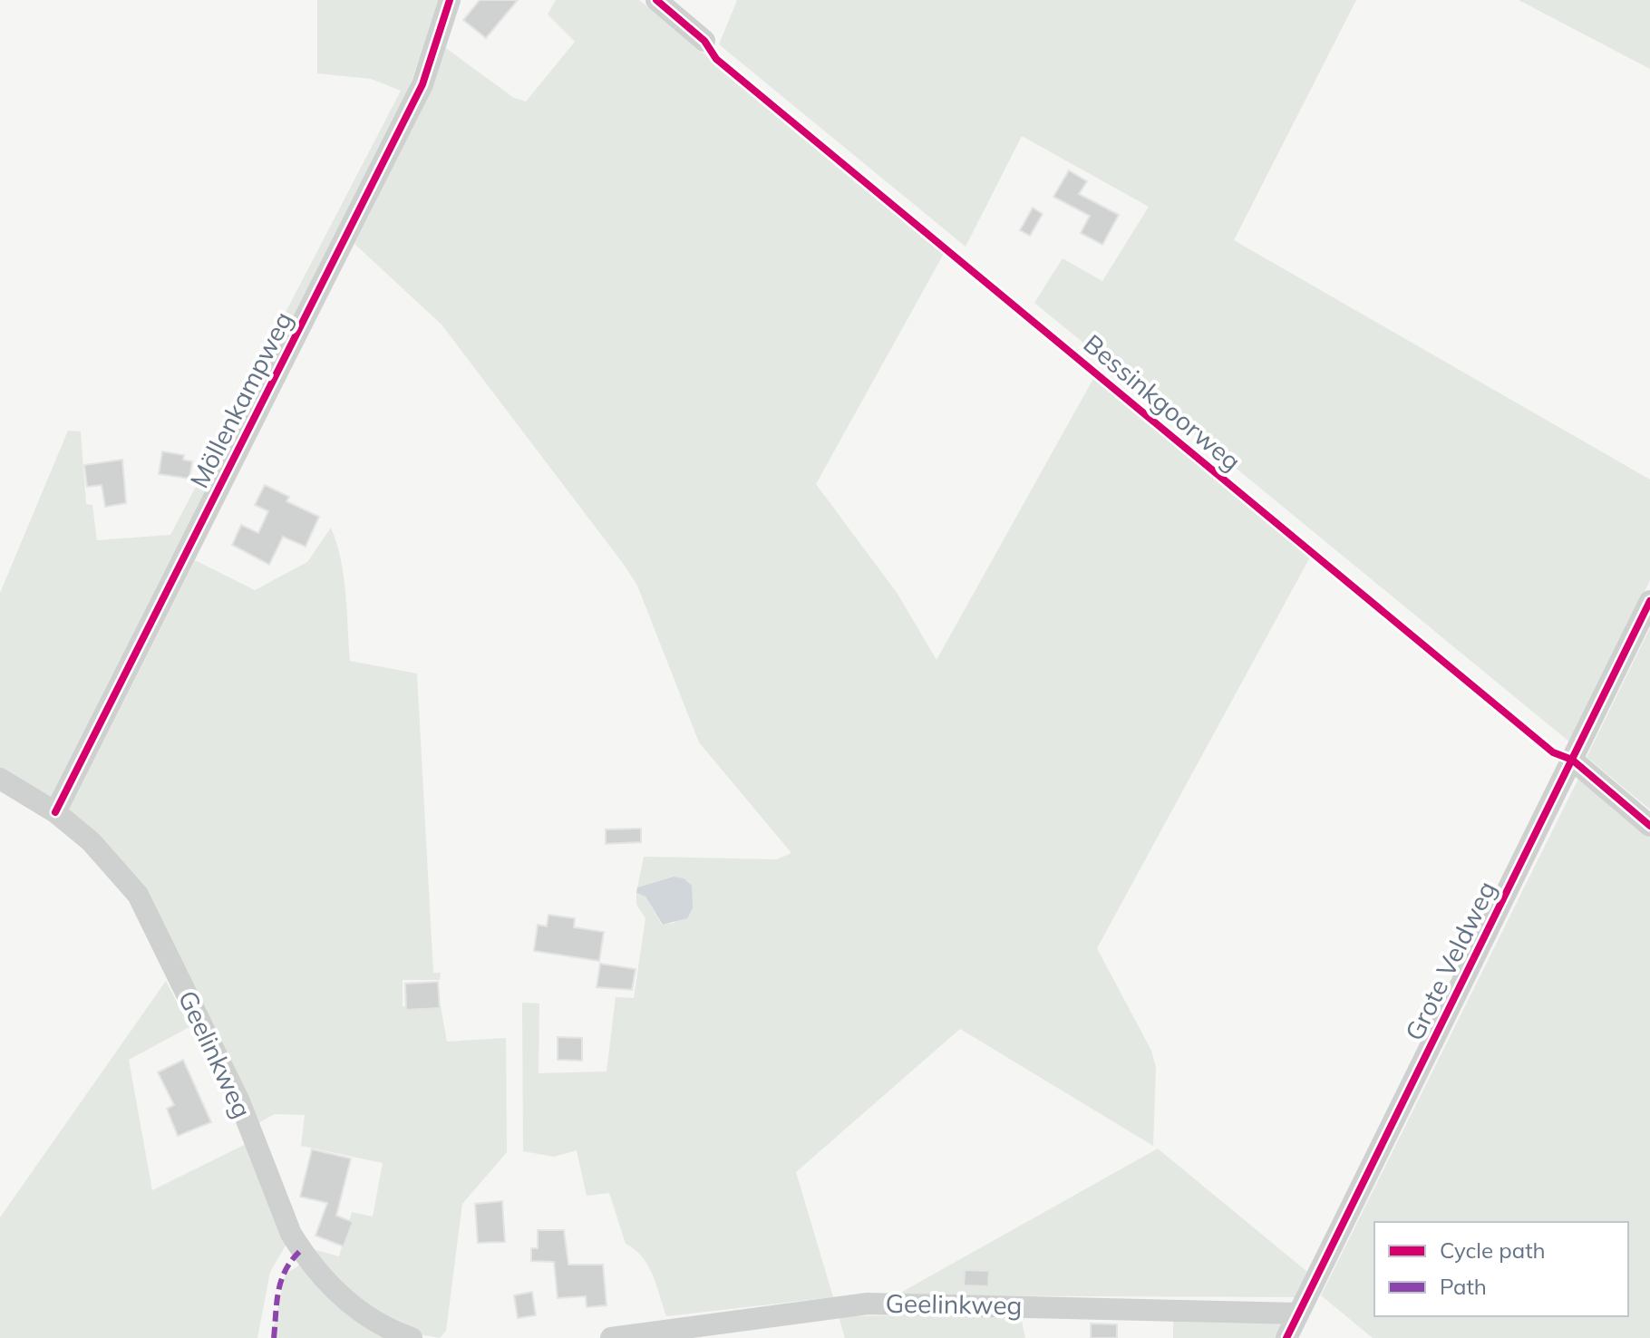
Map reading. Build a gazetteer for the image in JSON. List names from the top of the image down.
{
  "streets": {
    "street": ["Möllenkampweg", "Grote Veldweg", "Geelinkweg"],
    "cycle path": ["Bessinkgoorweg"]
  },
  "crossings": [
    ["Möllenkampweg", "Geelinkweg"],
    ["Grote Veldweg", "Geelinkweg"]
  ],
  "legend": ["Cycle path", "Path"]
}
